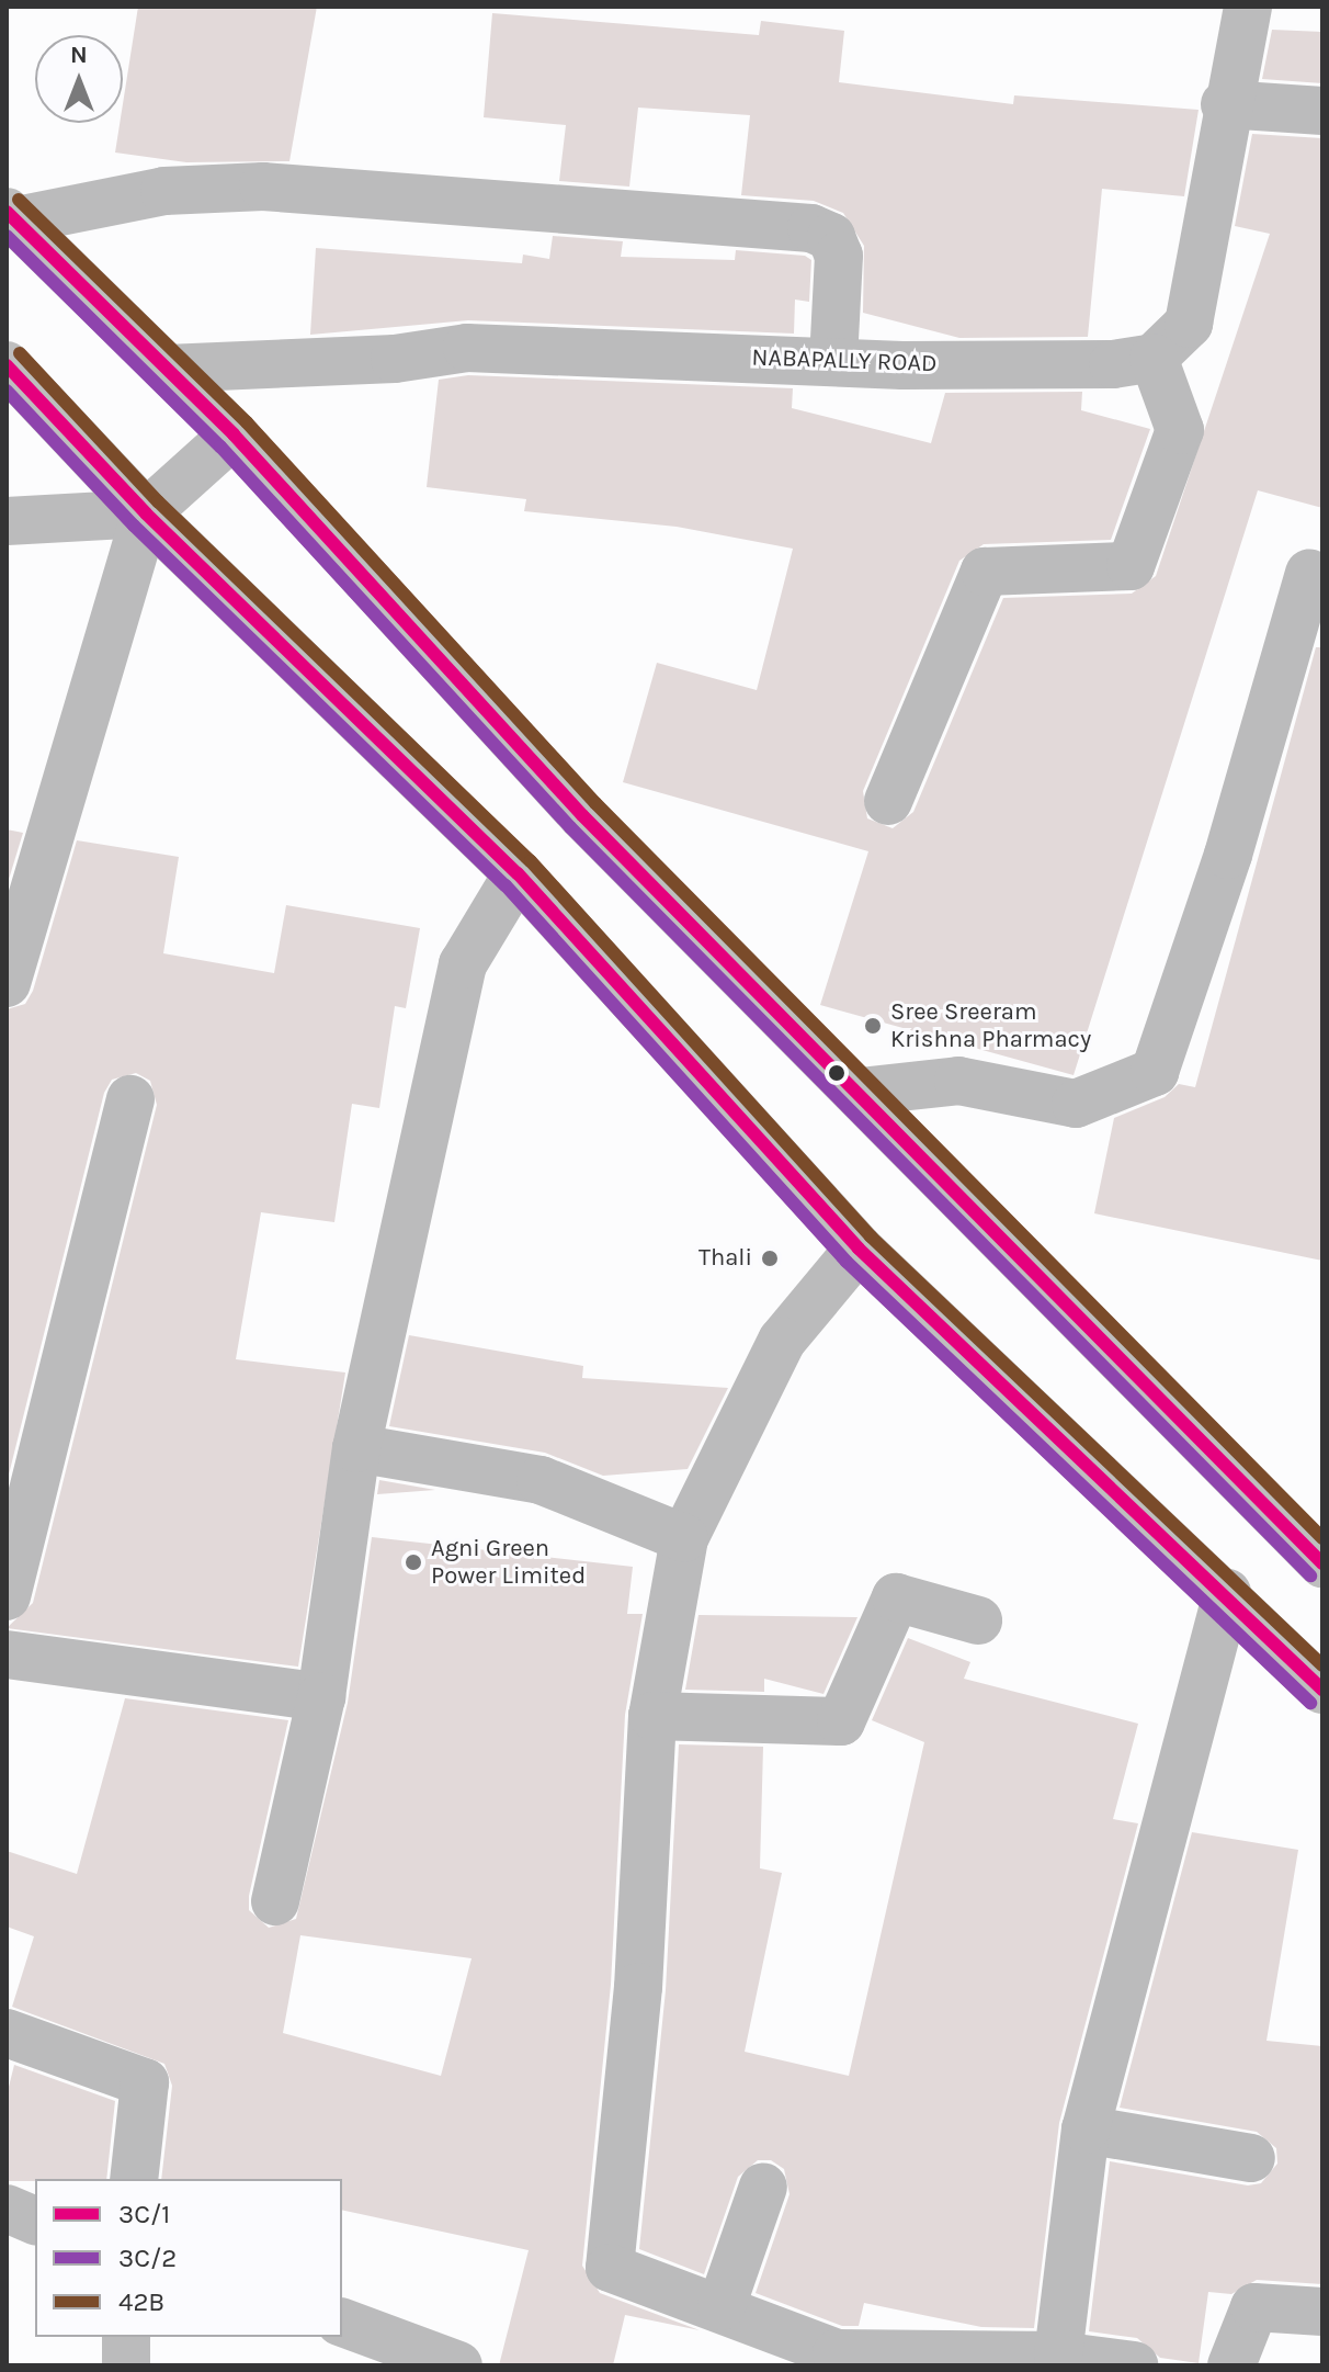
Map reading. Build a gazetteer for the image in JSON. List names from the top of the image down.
{
  "streets": {
    "street": ["NABAPALLY ROAD"]
  },
  "places": ["Sree Sreeram Krishna Pharmacy", "Thali", "Agni Green Power Limited"],
  "lines": ["transit line 42B", "transit line 3C/1", "transit line 3C/2"],
  "legend": ["3C/1", "3C/2", "42B"],
  "north": "top"
}
